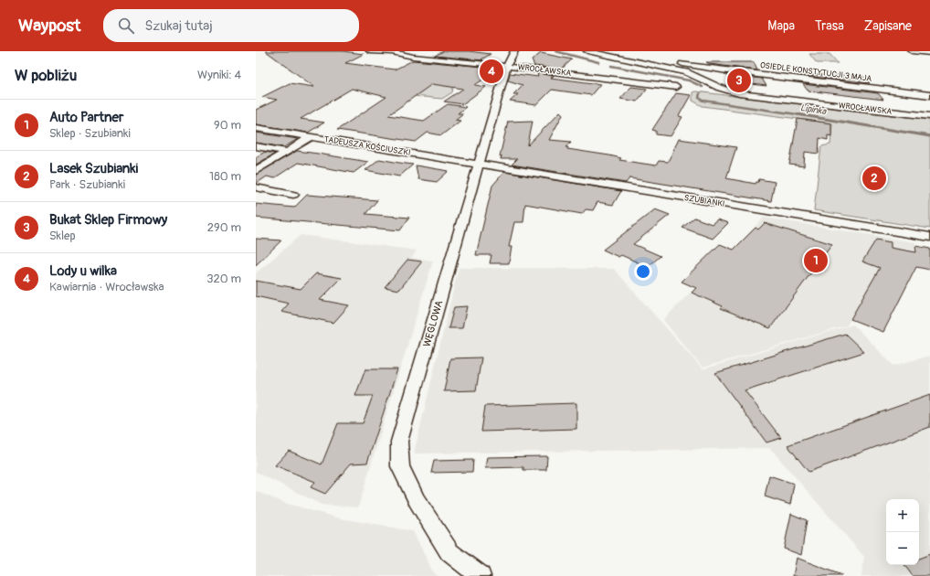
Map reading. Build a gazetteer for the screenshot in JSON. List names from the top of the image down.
{
  "streets": {
    "street": [
      "WROCŁAWSKA",
      "OSIEDLE KONSTYTUCJI 3 MAJA",
      "TADEUSZA KOŚCIUSZKI",
      "SZUBIANKI",
      "WĘGLOWA"
    ]
  },
  "crossings": [
    ["WROCŁAWSKA", "WĘGLOWA"],
    ["TADEUSZA KOŚCIUSZKI", "SZUBIANKI"],
    ["TADEUSZA KOŚCIUSZKI", "WĘGLOWA"],
    ["SZUBIANKI", "WĘGLOWA"]
  ],
  "water": ["Lipinka"],
  "page": {
    "header": "Waypost",
    "search": "Szukaj tutaj",
    "nav": ["Mapa", "Trasa", "Zapisane"],
    "heading": ["W pobliżu", "Wyniki: 4"],
    "pins": [
      "4",
      "3",
      "2",
      "1"
    ],
    "list": [
      {
        "mark": "1",
        "name": "Auto Partner",
        "note": "Sklep · Szubianki",
        "value": "90 m"
      },
      {
        "mark": "2",
        "name": "Lasek Szubianki",
        "note": "Park · Szubianki",
        "value": "180 m"
      },
      {
        "mark": "3",
        "name": "Bukat Sklep Firmowy",
        "note": "Sklep",
        "value": "290 m"
      },
      {
        "mark": "4",
        "name": "Lody u wilka",
        "note": "Kawiarnia · Wrocławska",
        "value": "320 m"
      }
    ],
    "map_buttons": ["+", "−"]
  }
}
